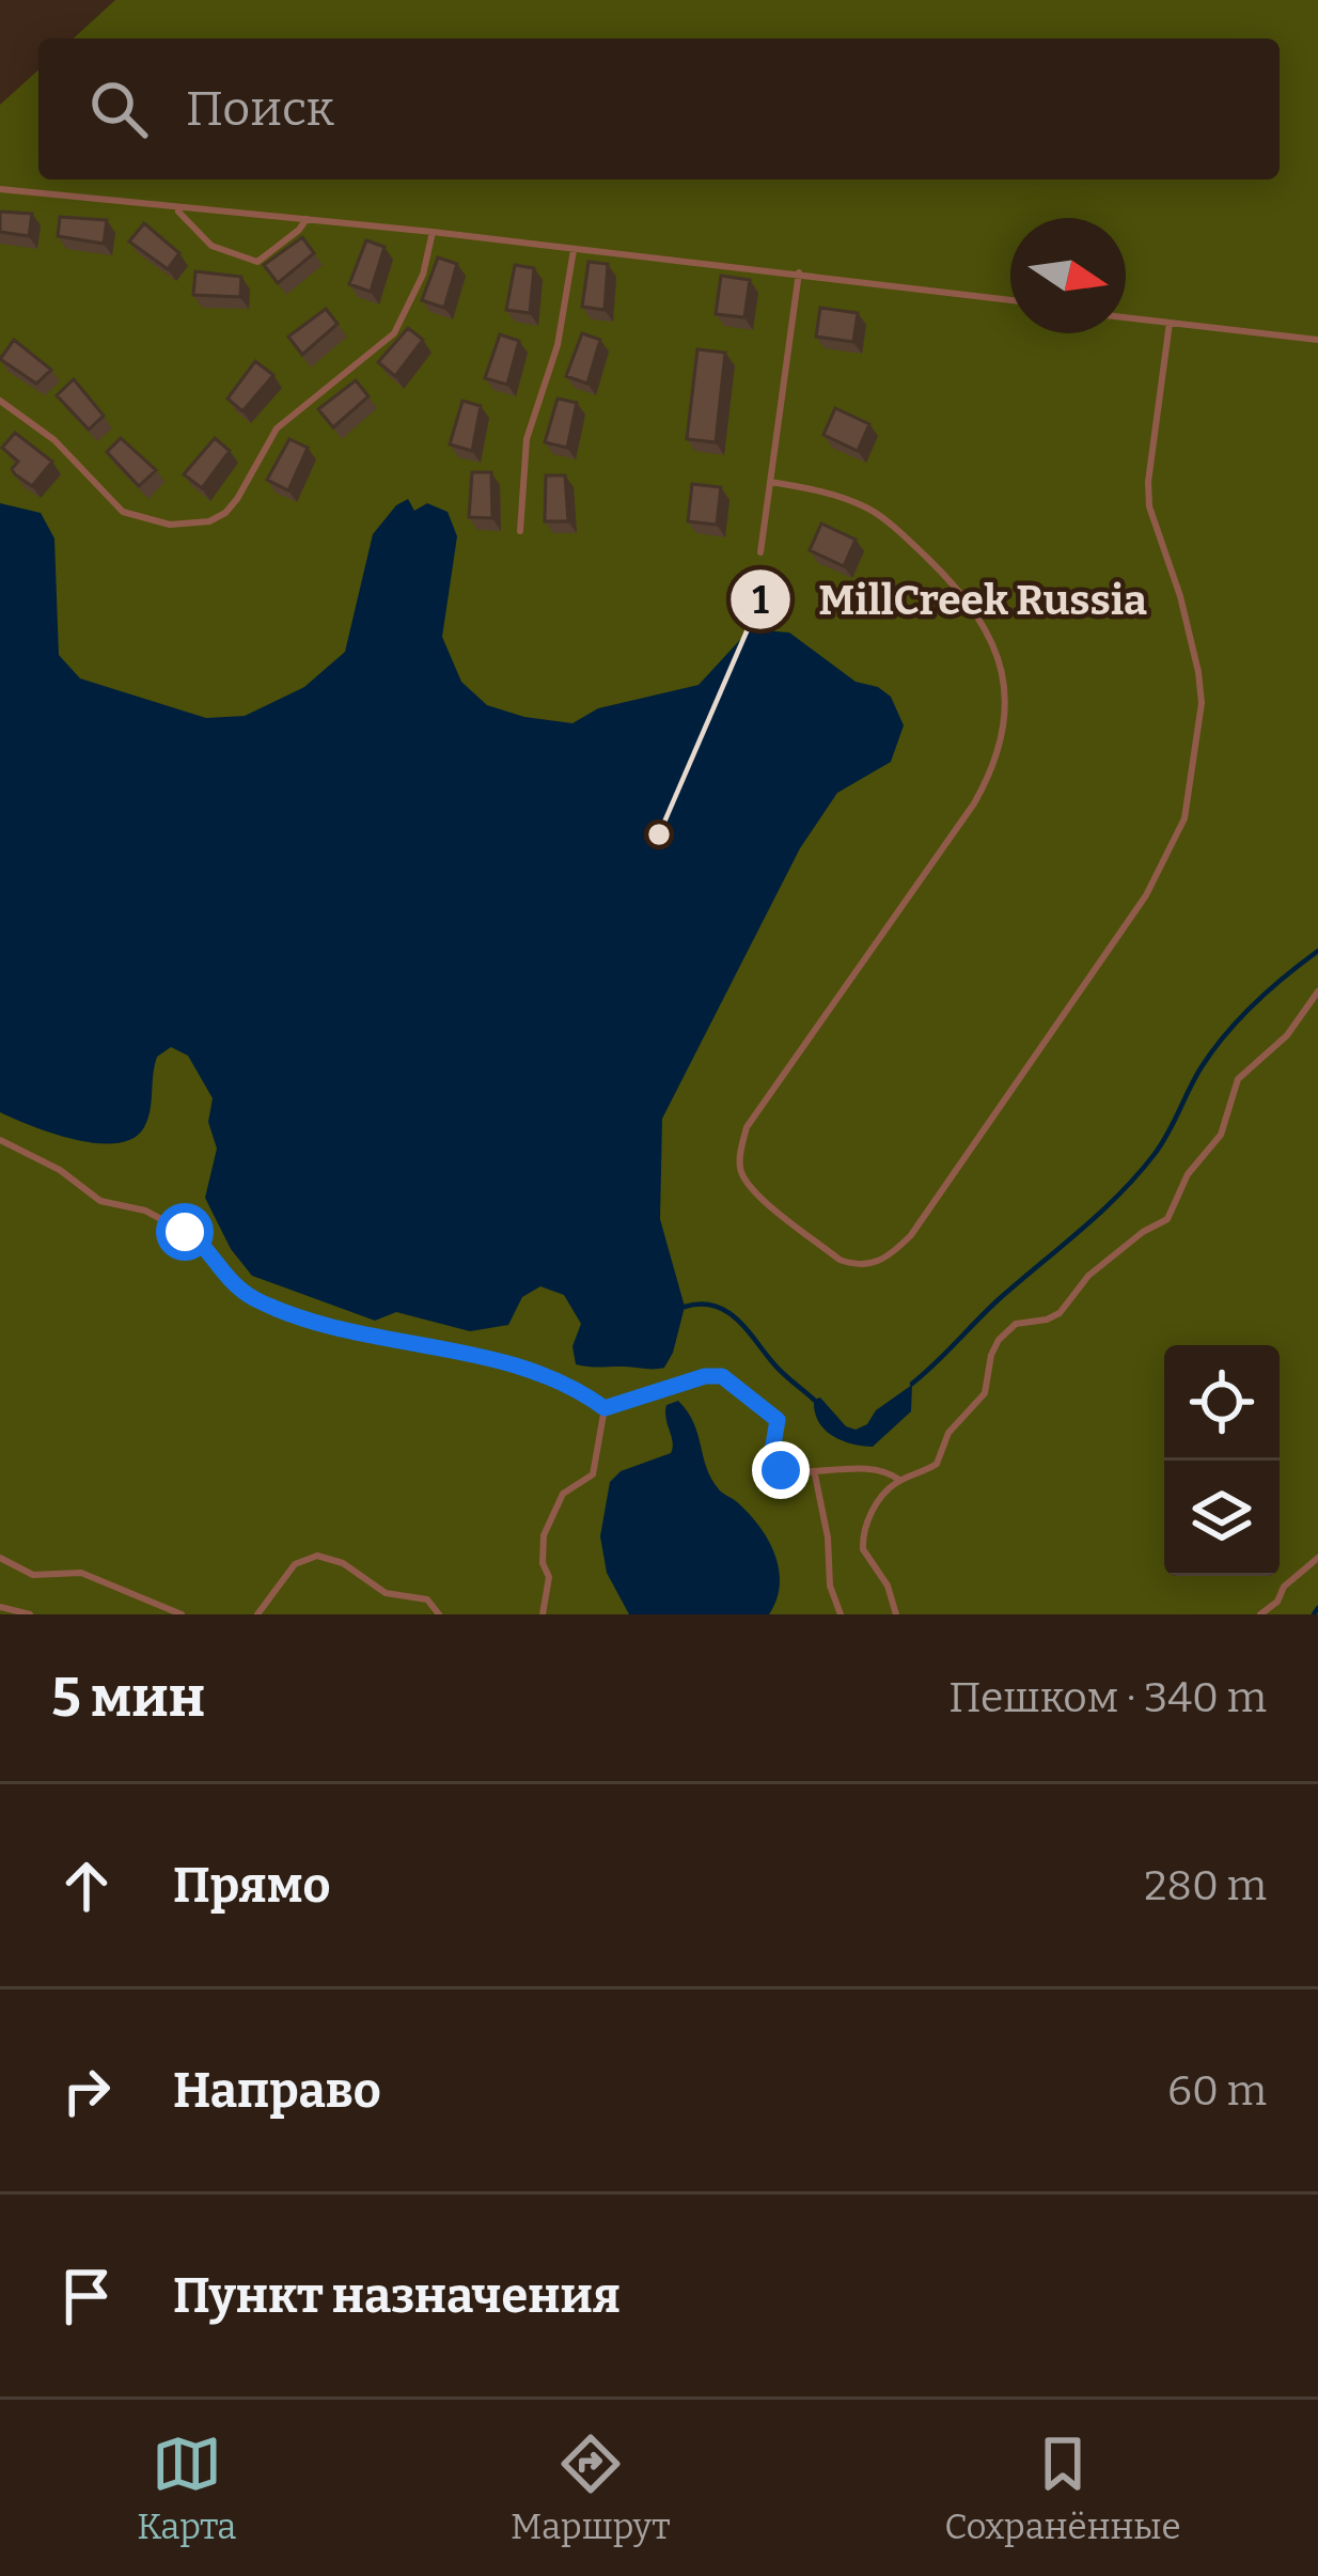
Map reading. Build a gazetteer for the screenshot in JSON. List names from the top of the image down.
{
  "places": ["MillCreek Russia"],
  "north": "right",
  "page": {
    "search": "Поиск",
    "heading": ["5 мин", "Пешком · 340 m"],
    "list": [
      ["Прямо", "280 m"],
      ["Направо", "60 m"],
      "Пункт назначения"
    ],
    "nav": ["Карта", "Маршрут", "Сохранённые"]
  }
}
